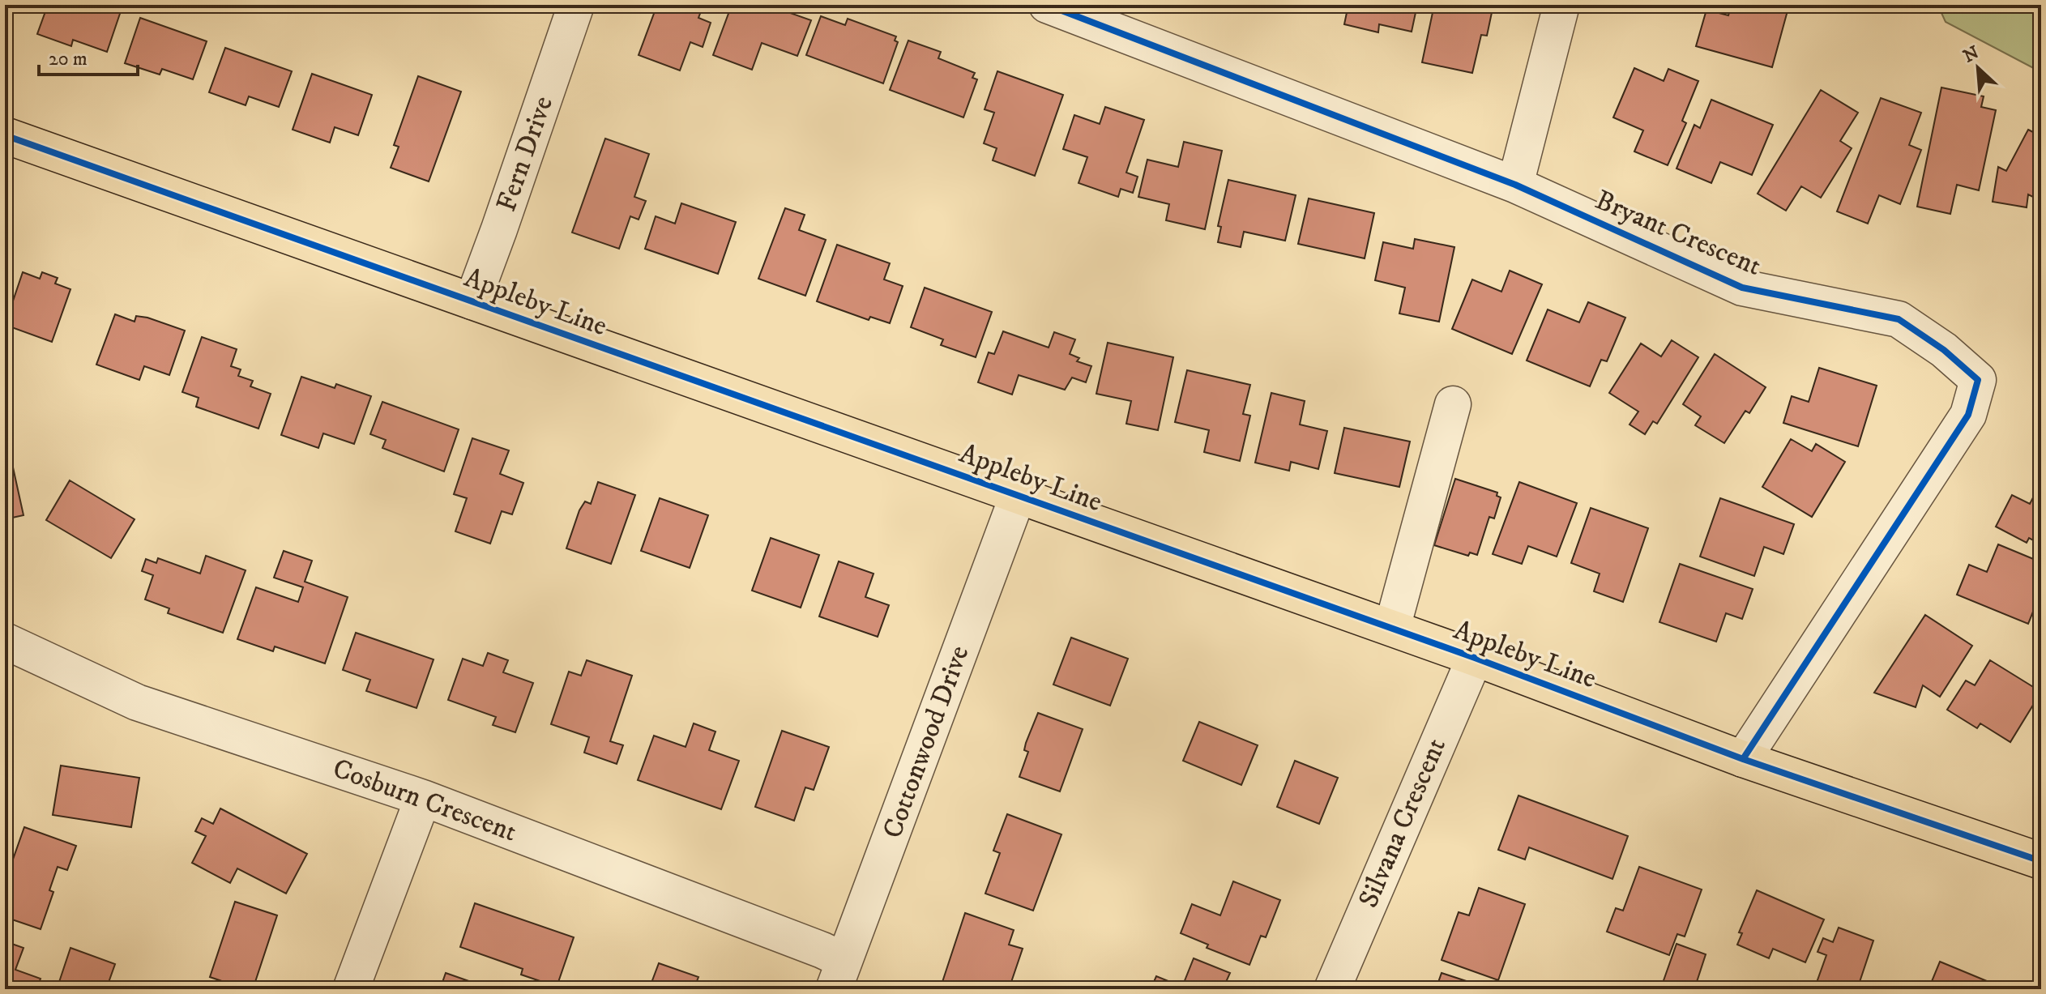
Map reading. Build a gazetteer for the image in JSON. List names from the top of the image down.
{
  "streets": {
    "main road": ["Appleby Line"],
    "street": [
      "Fern Drive",
      "Bryant Crescent",
      "Cottonwood Drive",
      "Cosburn Crescent",
      "Silvana Crescent"
    ]
  },
  "crossings": [
    ["Fern Drive", "Appleby Line"],
    ["Bryant Crescent", "Appleby Line"],
    ["Appleby Line", "Cottonwood Drive"],
    ["Appleby Line", "Silvana Crescent"],
    ["Cottonwood Drive", "Cosburn Crescent"]
  ],
  "scale_bar": "20 m",
  "north": "top left"
}
